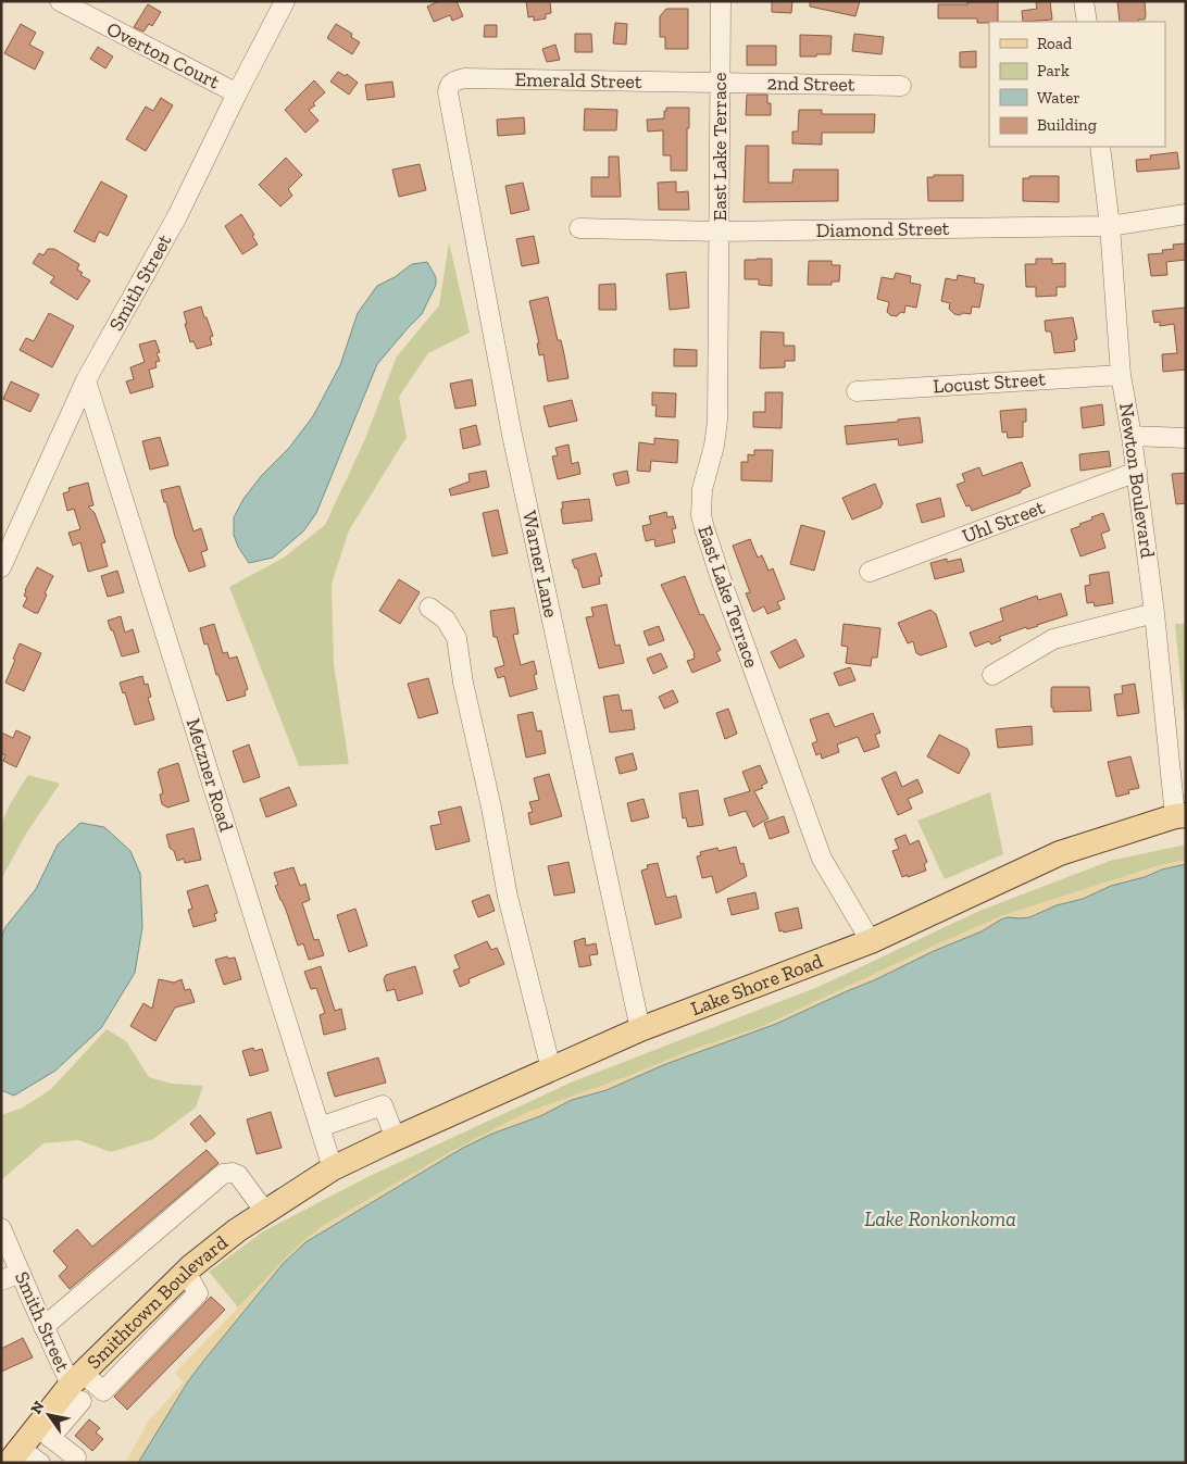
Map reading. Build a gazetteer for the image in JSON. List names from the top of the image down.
{
  "streets": {
    "main road": ["Lake Shore Road", "Smithtown Boulevard"],
    "street": [
      "Overton Court",
      "Emerald Street",
      "2nd Street",
      "East Lake Terrace",
      "Diamond Street",
      "Smith Street",
      "Locust Street",
      "Newton Boulevard",
      "Uhl Street",
      "Warner Lane",
      "Metzner Road"
    ]
  },
  "crossings": [
    ["Overton Court", "Smith Street"],
    ["Emerald Street", "2nd Street"],
    ["Emerald Street", "East Lake Terrace"],
    ["Emerald Street", "Warner Lane"],
    ["2nd Street", "East Lake Terrace"],
    ["East Lake Terrace", "Diamond Street"],
    ["East Lake Terrace", "Lake Shore Road"],
    ["Diamond Street", "Newton Boulevard"],
    ["Smith Street", "Metzner Road"],
    ["Smith Street", "Smithtown Boulevard"],
    ["Locust Street", "Newton Boulevard"],
    ["Newton Boulevard", "Uhl Street"],
    ["Newton Boulevard", "Lake Shore Road"],
    ["Warner Lane", "Lake Shore Road"],
    ["Metzner Road", "Lake Shore Road"],
    ["Metzner Road", "Smithtown Boulevard"],
    ["Lake Shore Road", "Smithtown Boulevard"]
  ],
  "water": ["Lake Ronkonkoma"],
  "legend": [
    "Road",
    "Park",
    "Water",
    "Building"
  ],
  "north": "top left"
}
